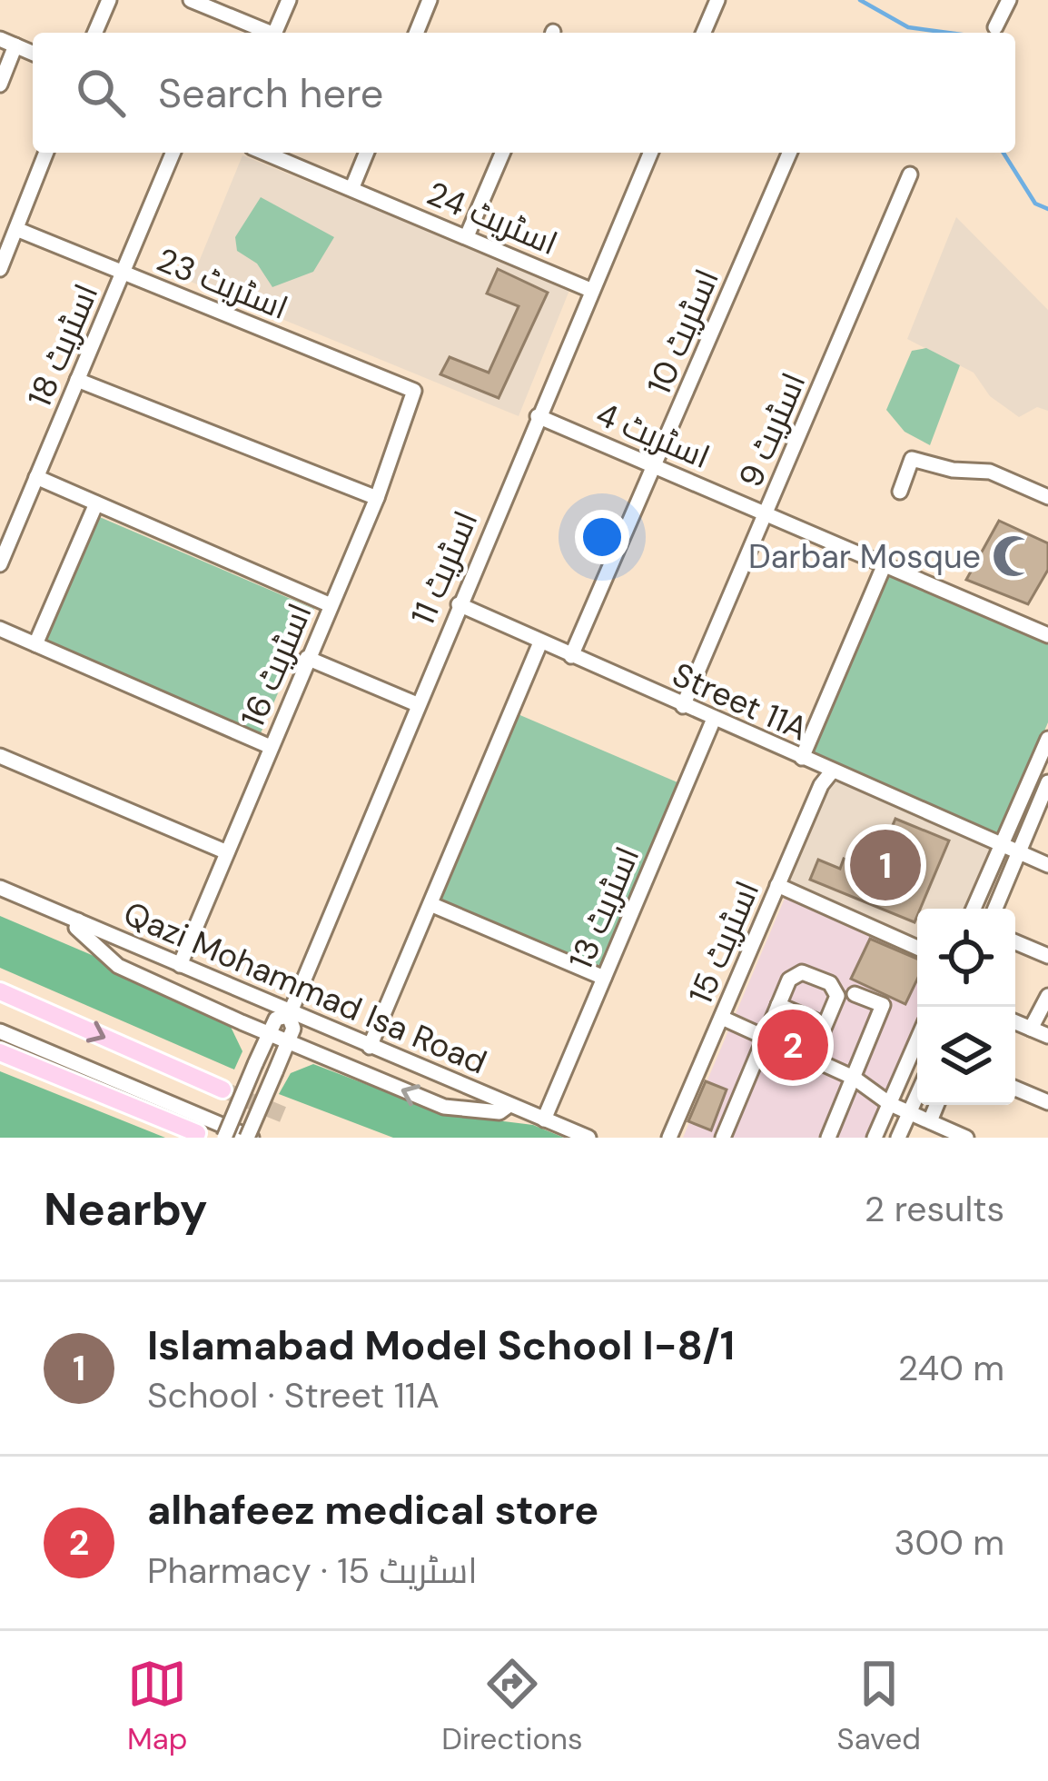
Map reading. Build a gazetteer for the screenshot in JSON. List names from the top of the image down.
{
  "streets": {
    "street": [
      "اسٹریٹ 24",
      "اسٹریٹ 23",
      "اسٹریٹ 10",
      "اسٹریٹ 18",
      "اسٹریٹ 9",
      "اسٹریٹ 4",
      "اسٹریٹ 11",
      "اسٹریٹ 16",
      "Street 11A",
      "اسٹریٹ 13",
      "اسٹریٹ 15",
      "Qazi Mohammad Isa Road"
    ]
  },
  "crossings": [
    ["اسٹریٹ 24", "اسٹریٹ 11"],
    ["اسٹریٹ 23", "اسٹریٹ 18"],
    ["اسٹریٹ 23", "اسٹریٹ 16"],
    ["اسٹریٹ 10", "اسٹریٹ 4"],
    ["اسٹریٹ 10", "Street 11A"],
    ["اسٹریٹ 9", "اسٹریٹ 4"],
    ["اسٹریٹ 9", "Street 11A"],
    ["اسٹریٹ 4", "اسٹریٹ 11"],
    ["اسٹریٹ 11", "Street 11A"],
    ["اسٹریٹ 11", "Qazi Mohammad Isa Road"],
    ["اسٹریٹ 16", "Qazi Mohammad Isa Road"],
    ["Street 11A", "اسٹریٹ 13"],
    ["Street 11A", "اسٹریٹ 15"],
    ["اسٹریٹ 13", "Qazi Mohammad Isa Road"]
  ],
  "places": {
    "mosque": ["Darbar Mosque"]
  },
  "page": {
    "search": "Search here",
    "pins": ["1", "2"],
    "heading": ["Nearby", "2 results"],
    "list": [
      {
        "mark": "1",
        "name": "Islamabad Model School I-8/1",
        "note": "School · Street 11A",
        "value": "240 m"
      },
      {
        "mark": "2",
        "name": "alhafeez medical store",
        "note": "Pharmacy · اسٹریٹ 15",
        "value": "300 m"
      }
    ],
    "nav": ["Map", "Directions", "Saved"]
  }
}
